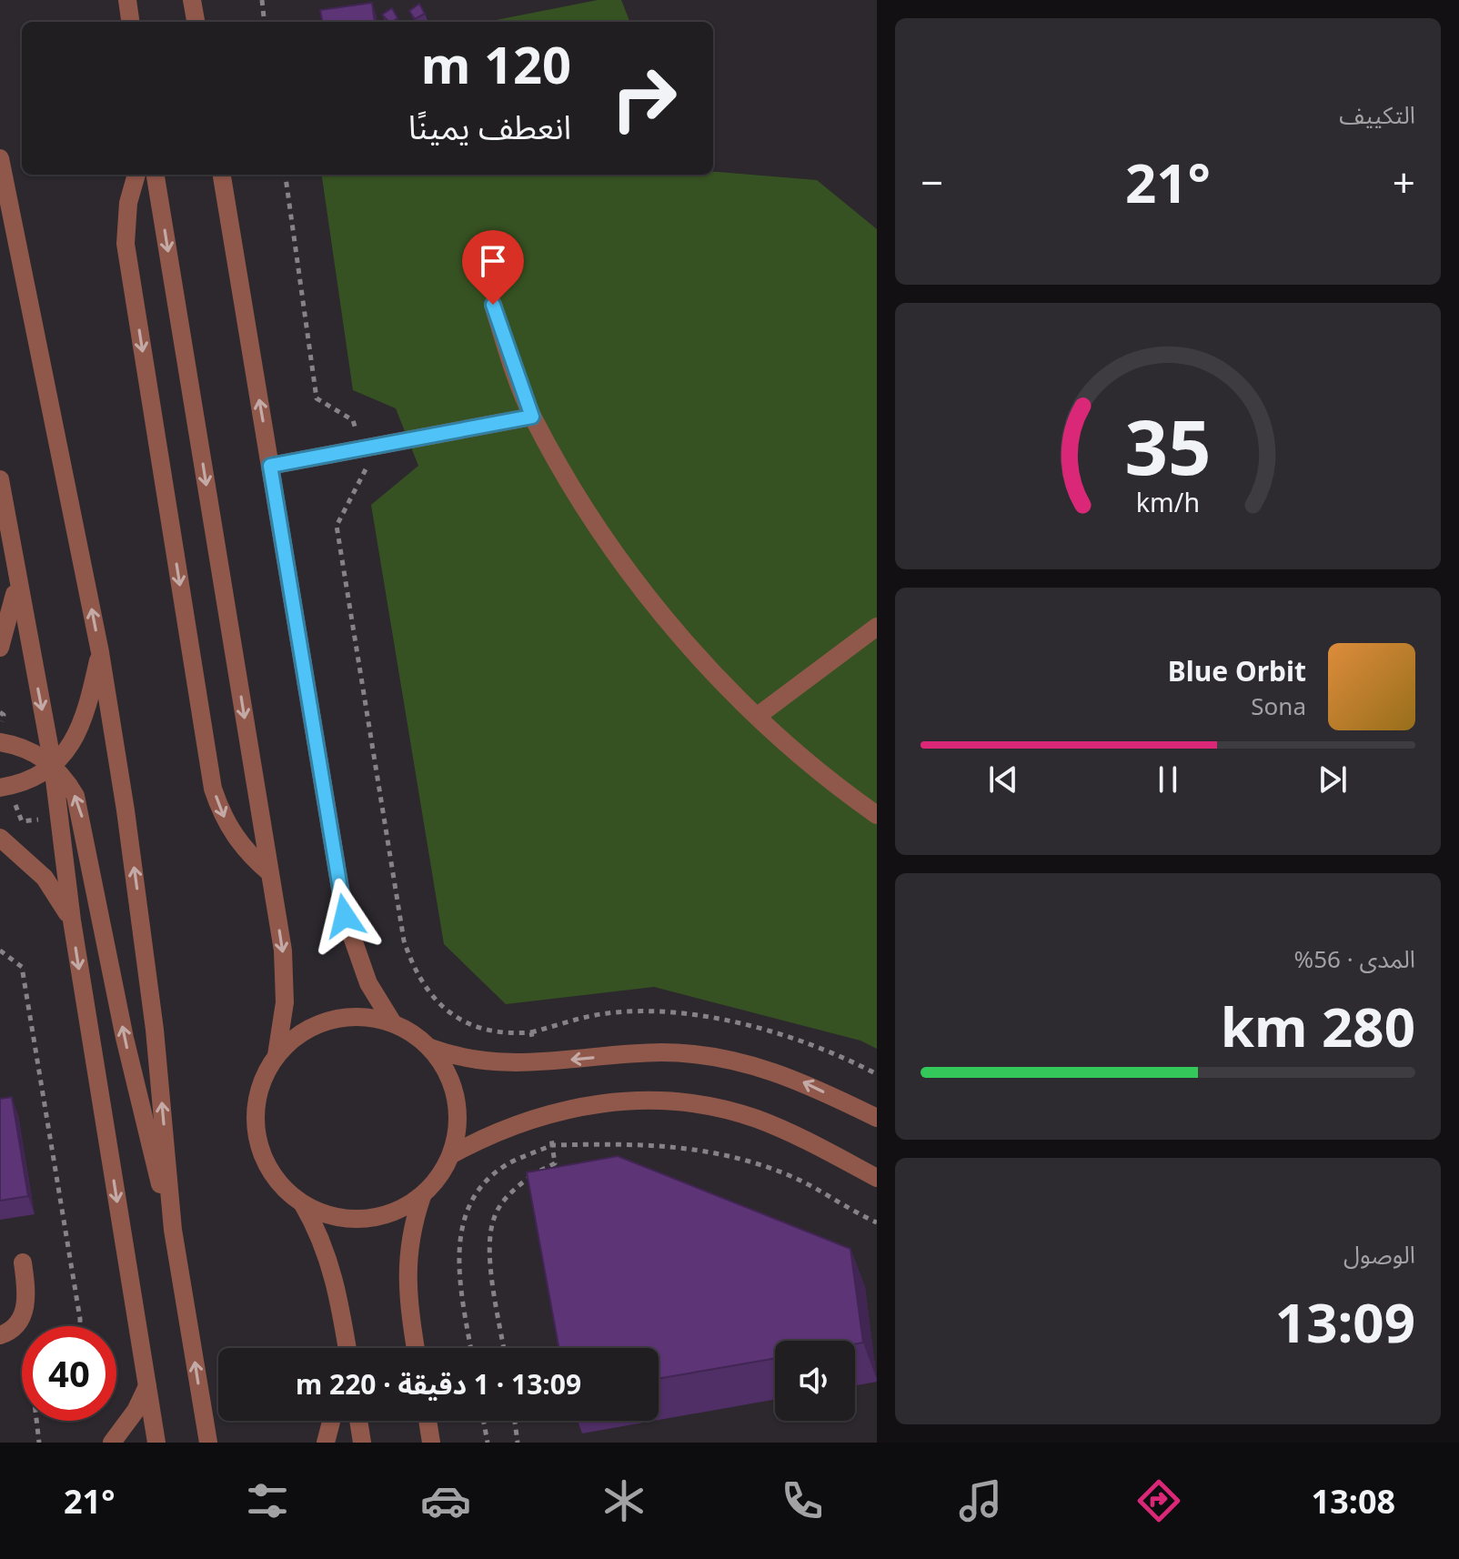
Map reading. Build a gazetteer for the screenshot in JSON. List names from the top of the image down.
{
  "page": {
    "tile": [
      "التكييف",
      ["المدى · 56%", "280 km"],
      ["الوصول", "13:09"]
    ],
    "turn": ["120 m", "انعطف يمينًا"],
    "heat": ["−", "21°", "+"],
    "song": ["Blue Orbit", "Sona"],
    "limit": "40",
    "trip": "13:09 · 1 دقيقة · 220 m",
    "tabs": ["13:08", "21°"],
    "gauge": ["35", "km/h"]
  }
}
